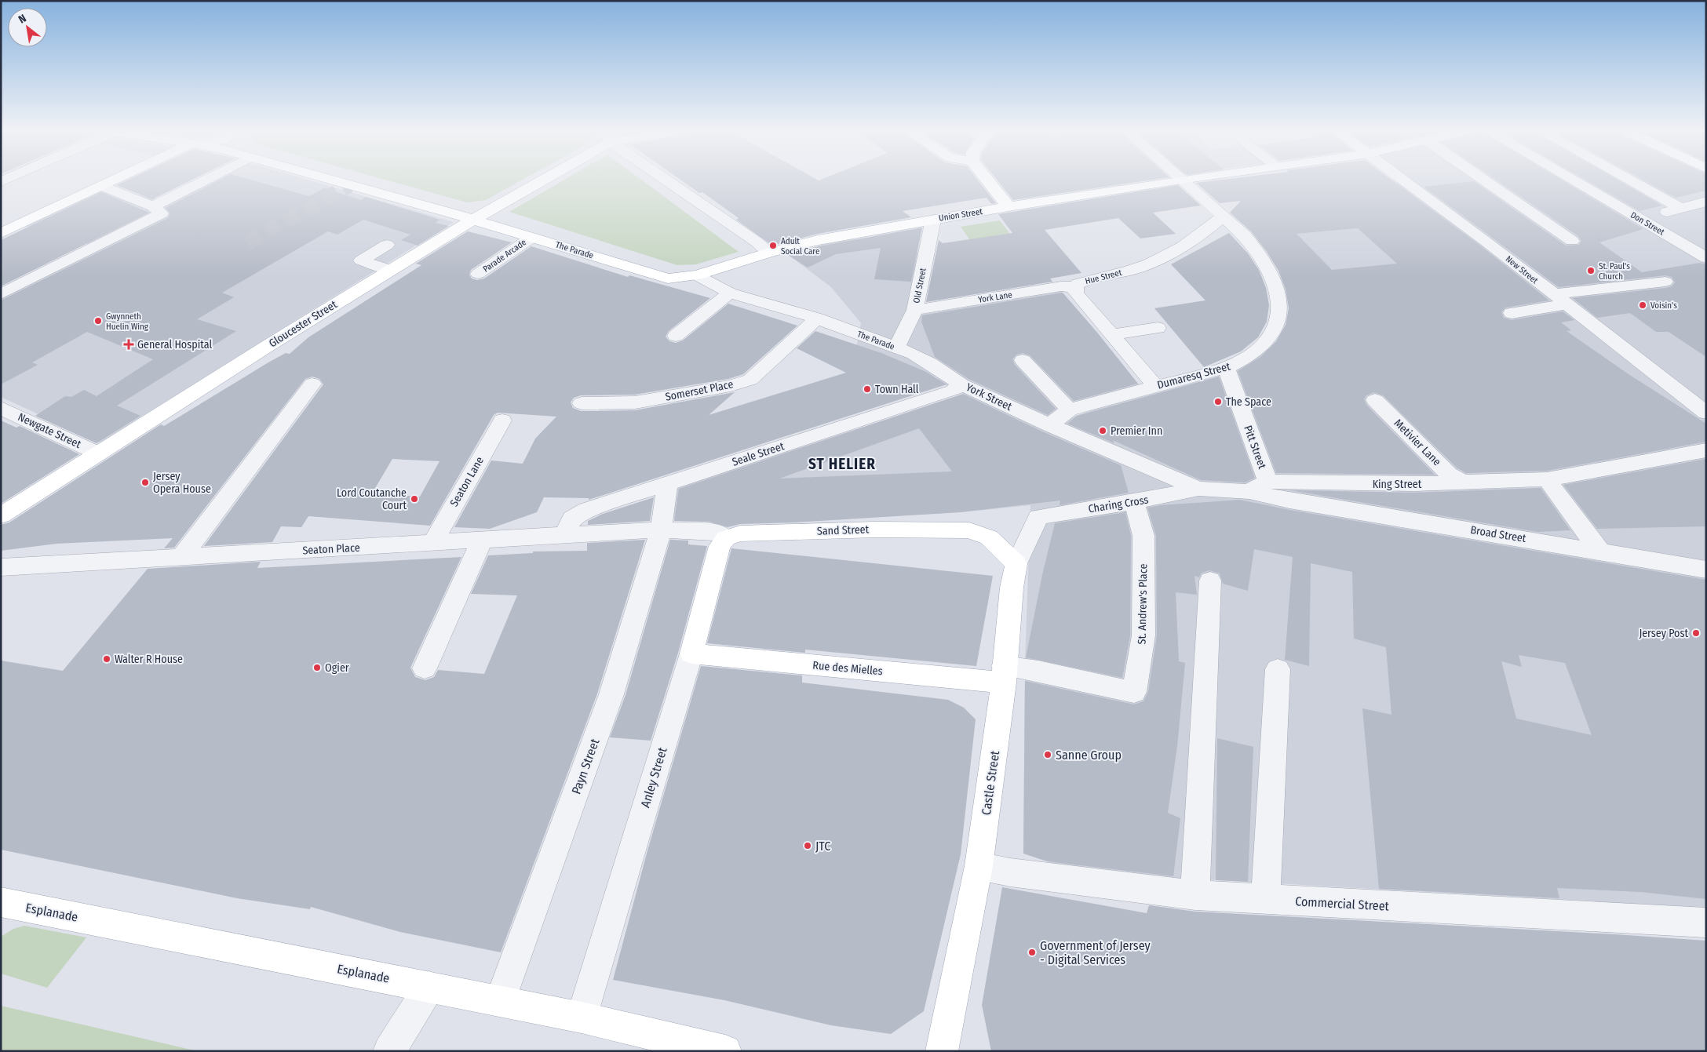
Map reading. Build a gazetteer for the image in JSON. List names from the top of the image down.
{
  "streets": {
    "main road": [
      "Union Street",
      "The Parade",
      "Gloucester Street",
      "Sand Street",
      "Rue des Mielles",
      "Anley Street",
      "Castle Street",
      "Esplanade"
    ],
    "street": [
      "Don Street",
      "Parade Arcade",
      "New Street",
      "Hue Street",
      "Old Street",
      "York Lane",
      "Dumaresq Street",
      "Somerset Place",
      "York Street",
      "Newgate Street",
      "Metivier Lane",
      "Pitt Street",
      "Seale Street",
      "Seaton Lane",
      "King Street",
      "Charing Cross",
      "Broad Street",
      "Seaton Place",
      "St. Andrew's Place",
      "Payn Street",
      "Commercial Street"
    ]
  },
  "crossings": [
    ["Union Street", "The Parade"],
    ["Union Street", "Old Street"],
    ["Union Street", "Dumaresq Street"],
    ["The Parade", "Parade Arcade"],
    ["The Parade", "Old Street"],
    ["The Parade", "Gloucester Street"],
    ["The Parade", "Somerset Place"],
    ["The Parade", "York Street"],
    ["Hue Street", "York Lane"],
    ["Hue Street", "Dumaresq Street"],
    ["Old Street", "York Lane"],
    ["Gloucester Street", "Newgate Street"],
    ["Dumaresq Street", "York Street"],
    ["Dumaresq Street", "Pitt Street"],
    ["Dumaresq Street", "Charing Cross"],
    ["York Street", "Seale Street"],
    ["York Street", "Charing Cross"],
    ["Metivier Lane", "King Street"],
    ["Pitt Street", "King Street"],
    ["Seale Street", "Seaton Place"],
    ["Seale Street", "Payn Street"],
    ["Seaton Lane", "Seaton Place"],
    ["Charing Cross", "Broad Street"],
    ["Charing Cross", "St. Andrew's Place"],
    ["Charing Cross", "Castle Street"],
    ["Sand Street", "Anley Street"],
    ["Sand Street", "Castle Street"],
    ["Seaton Place", "Payn Street"],
    ["St. Andrew's Place", "Rue des Mielles"],
    ["St. Andrew's Place", "Castle Street"],
    ["Rue des Mielles", "Anley Street"],
    ["Rue des Mielles", "Castle Street"],
    ["Payn Street", "Esplanade"],
    ["Anley Street", "Esplanade"],
    ["Castle Street", "Commercial Street"]
  ],
  "districts": ["ST HELIER"],
  "places": {
    "other": [
      "Adult Social Care",
      "St. Paul's Church",
      "Voisin's",
      "Gwynneth Huelin Wing",
      "Town Hall",
      "The Space",
      "Premier Inn",
      "Jersey Opera House",
      "Lord Coutanche Court",
      "Jersey Post",
      "Walter R House",
      "Ogier",
      "Sanne Group",
      "JTC",
      "Government of Jersey - Digital Services"
    ],
    "health": ["General Hospital"]
  },
  "north": "top left"
}
